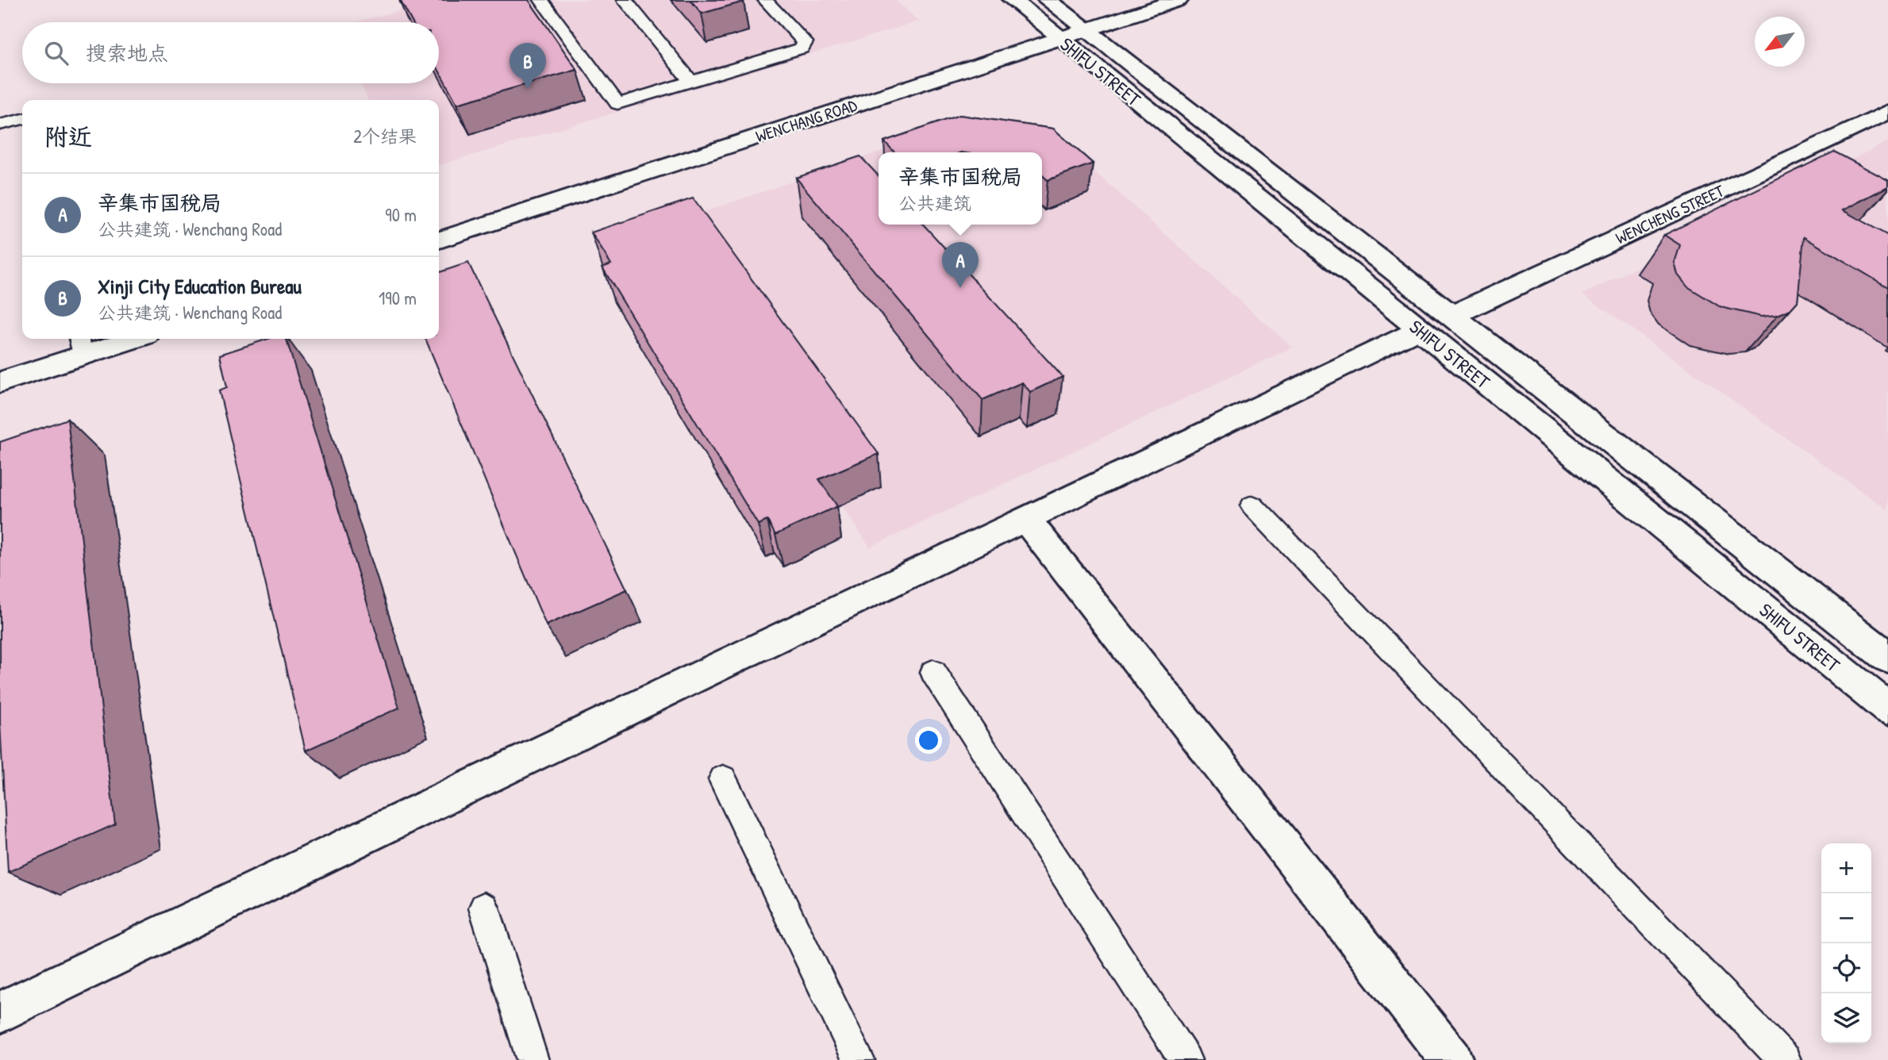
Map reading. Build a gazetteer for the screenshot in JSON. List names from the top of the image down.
{
  "streets": {
    "street": ["SHIFU STREET", "WENCHANG ROAD", "WENCHENG STREET"]
  },
  "crossings": [
    ["SHIFU STREET", "WENCHANG ROAD"],
    ["SHIFU STREET", "WENCHENG STREET"]
  ],
  "north": "bottom left",
  "page": {
    "search": "搜索地点",
    "pins": ["B", "A"],
    "heading": ["附近", "2个结果"],
    "popup": ["辛集市国税局", "公共建筑"],
    "list": [
      {
        "mark": "A",
        "name": "辛集市国税局",
        "note": "公共建筑 · Wenchang Road",
        "value": "90 m"
      },
      {
        "mark": "B",
        "name": "Xinji City Education Bureau",
        "note": "公共建筑 · Wenchang Road",
        "value": "190 m"
      }
    ],
    "map_buttons": ["+", "−"]
  }
}
